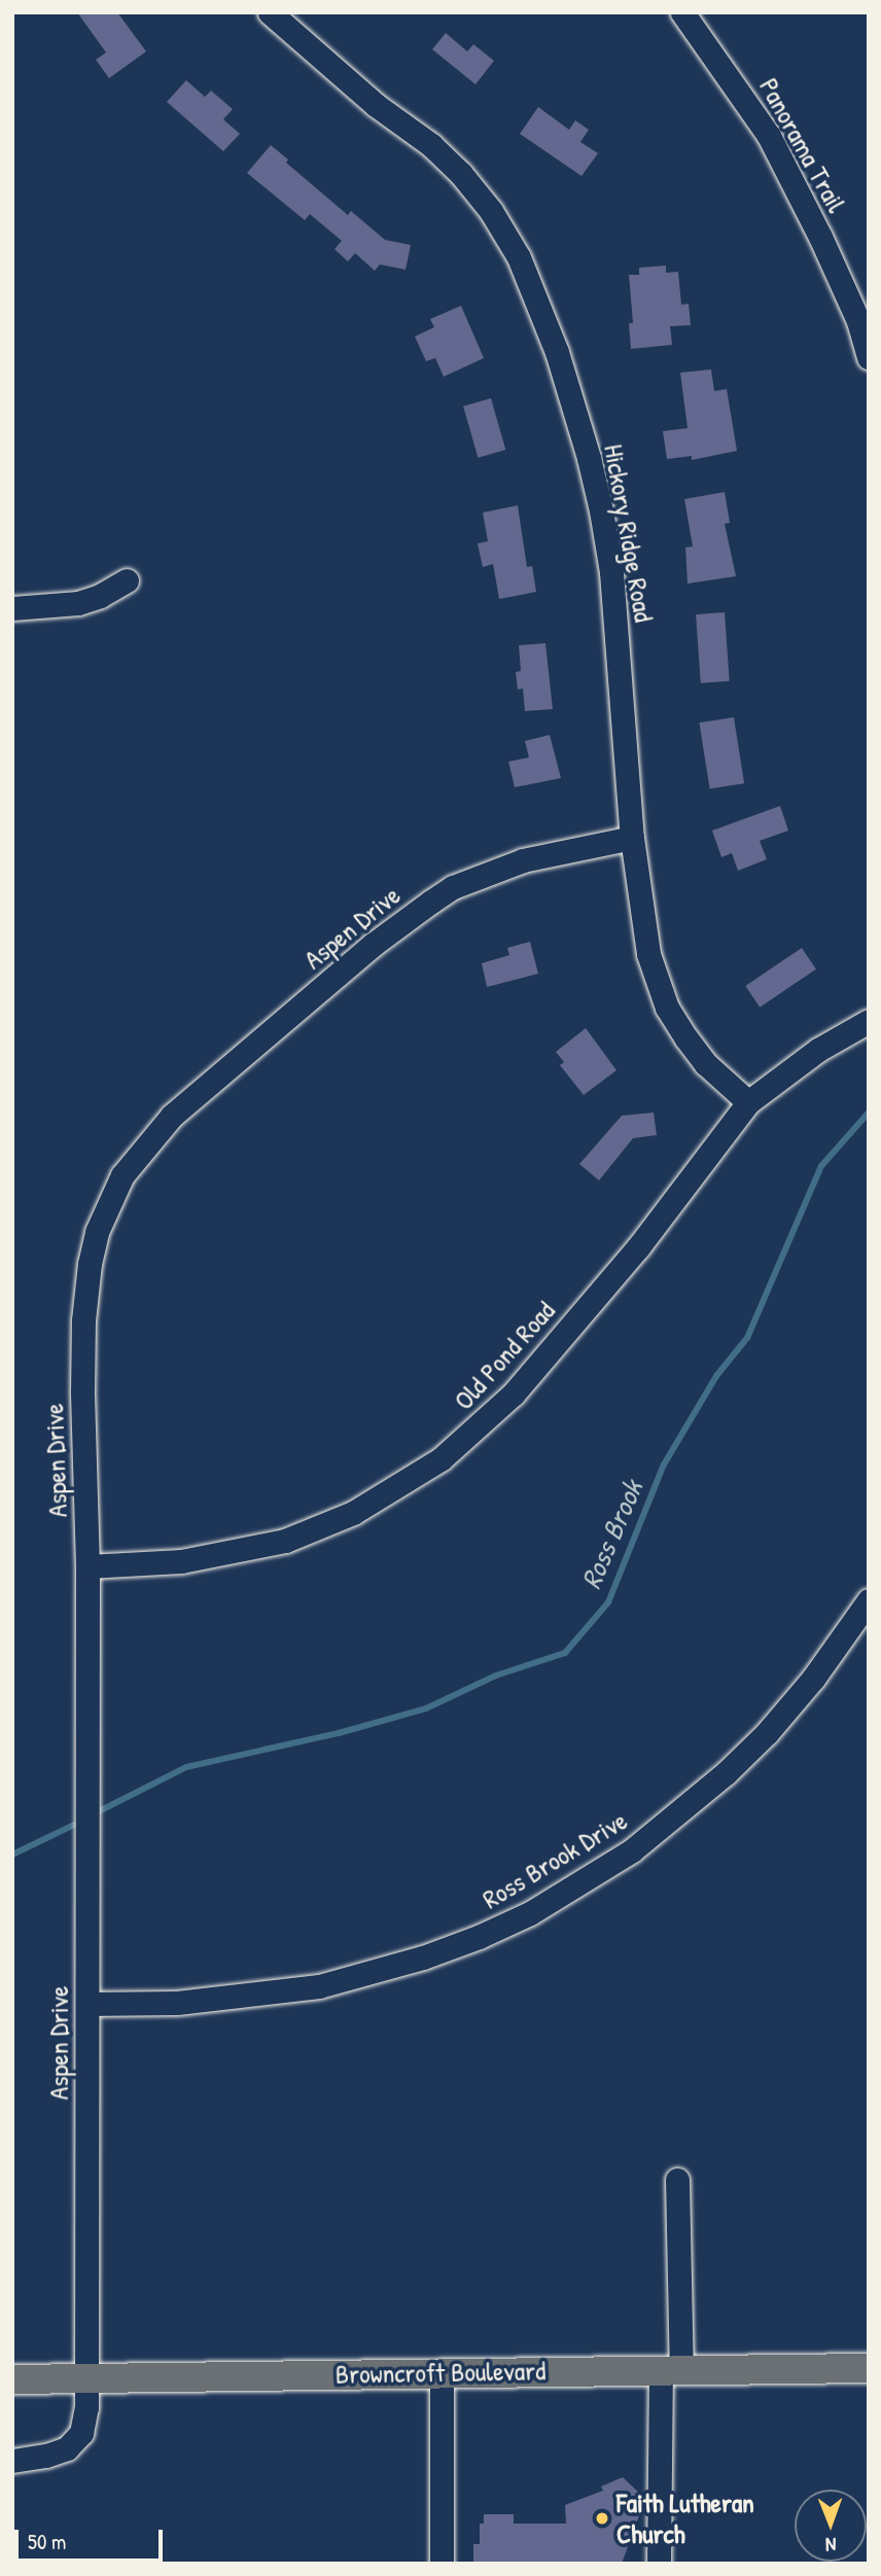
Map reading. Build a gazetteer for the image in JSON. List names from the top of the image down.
{
  "streets": {
    "main road": ["Browncroft Boulevard"],
    "street": [
      "Panorama Trail",
      "Hickory Ridge Road",
      "Aspen Drive",
      "Old Pond Road",
      "Ross Brook Drive"
    ]
  },
  "crossings": [
    ["Hickory Ridge Road", "Aspen Drive"],
    ["Hickory Ridge Road", "Old Pond Road"],
    ["Aspen Drive", "Old Pond Road"],
    ["Aspen Drive", "Ross Brook Drive"],
    ["Aspen Drive", "Browncroft Boulevard"]
  ],
  "water": ["Ross Brook"],
  "places": ["Faith Lutheran Church"],
  "scale_bar": "50 m",
  "north": "bottom"
}
